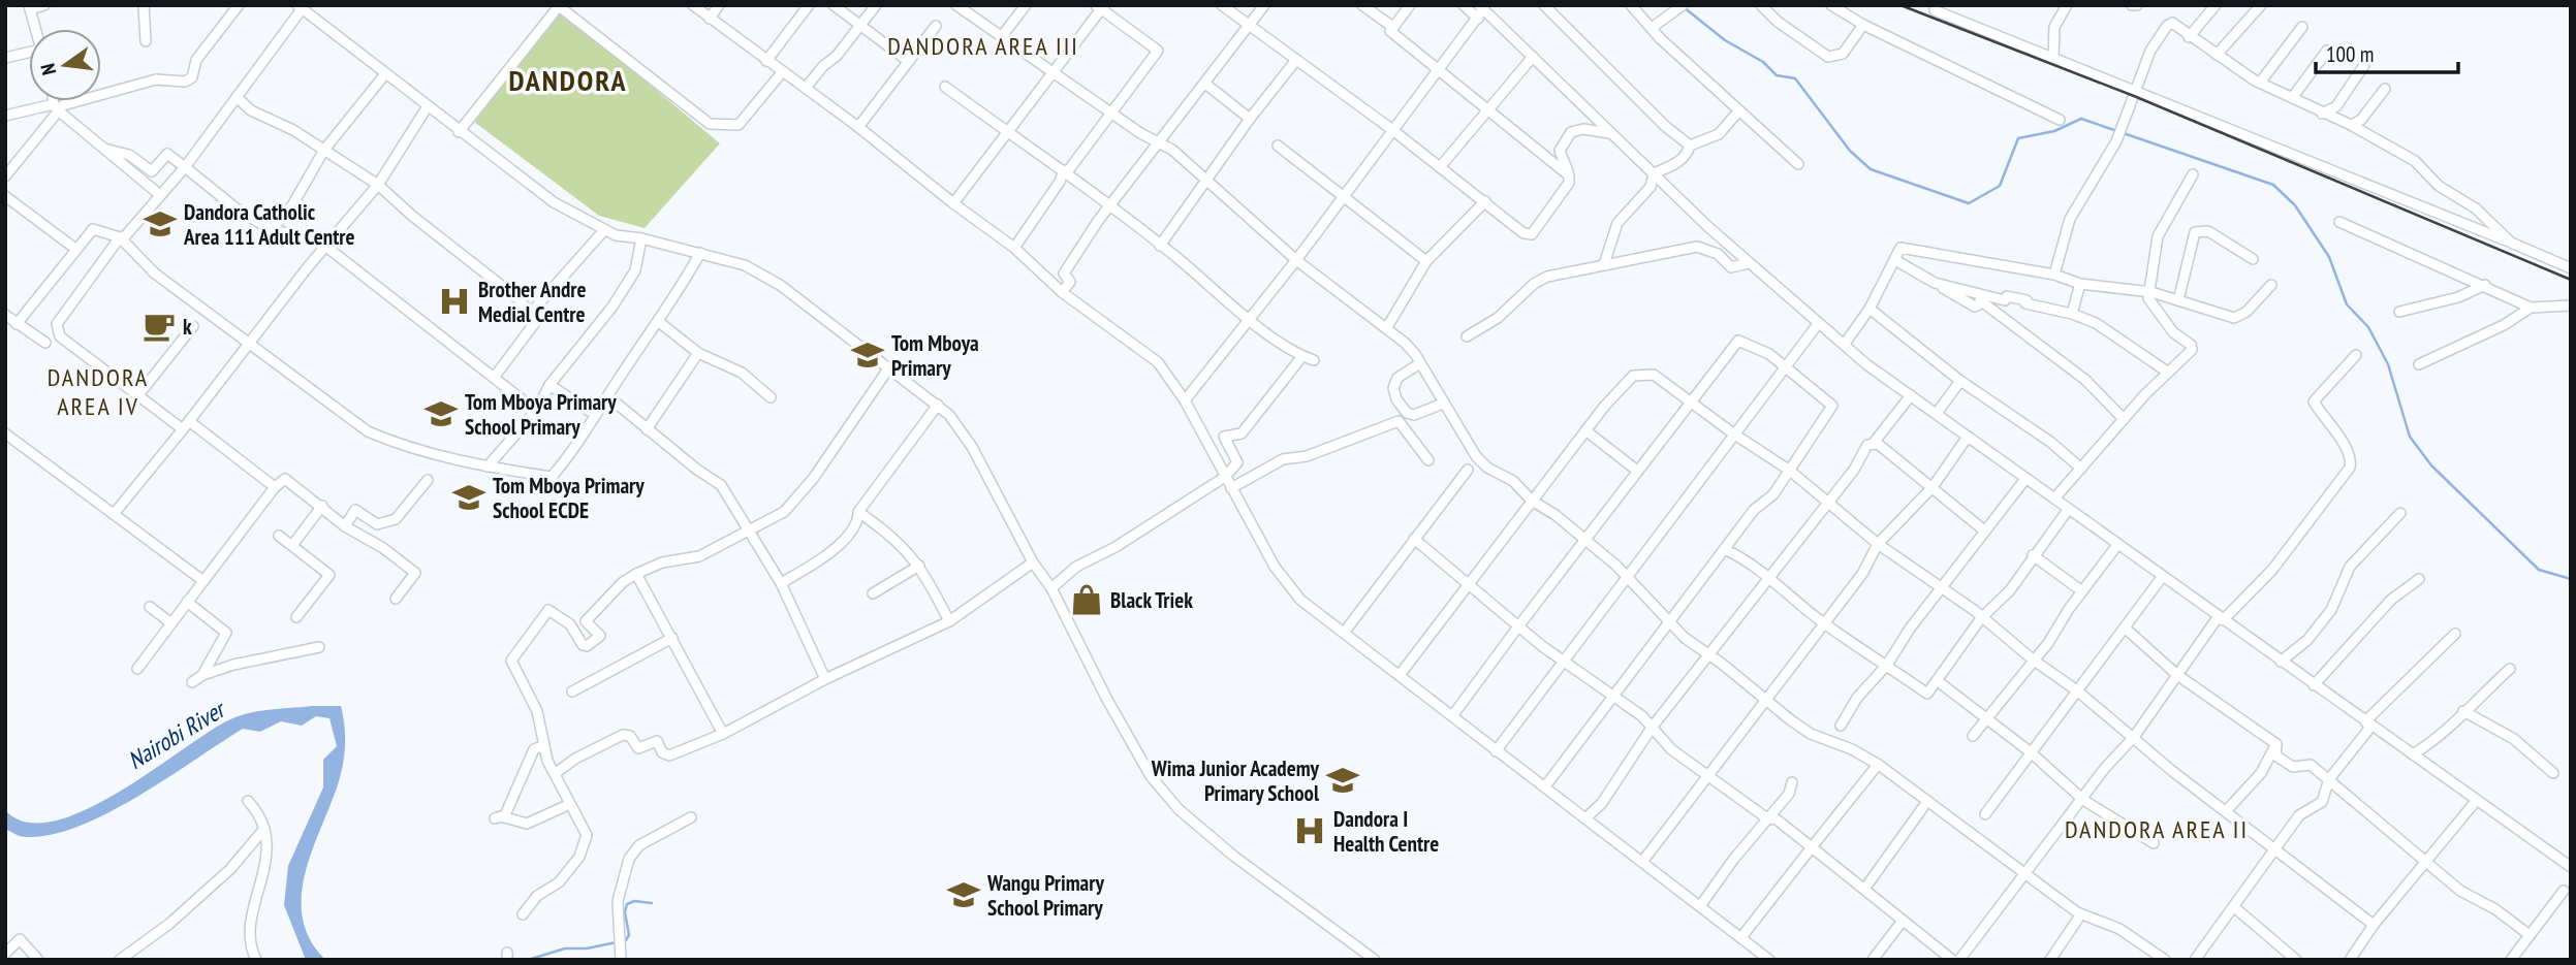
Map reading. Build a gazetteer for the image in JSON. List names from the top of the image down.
{
  "districts": [
    "DANDORA AREA III",
    "DANDORA",
    "DANDORA AREA IV",
    "DANDORA AREA II"
  ],
  "water": ["Nairobi River"],
  "places": {
    "school or university": [
      "Dandora Catholic Area 111 Adult Centre",
      "Tom Mboya Primary",
      "Tom Mboya Primary School Primary",
      "Tom Mboya Primary School ECDE",
      "Wima Junior Academy Primary School",
      "Wangu Primary School Primary"
    ],
    "hospital": ["Brother Andre Medial Centre", "Dandora I Health Centre"],
    "cafe": ["k"],
    "shop": ["Black Triek"]
  },
  "scale_bar": "100 m",
  "north": "left"
}
